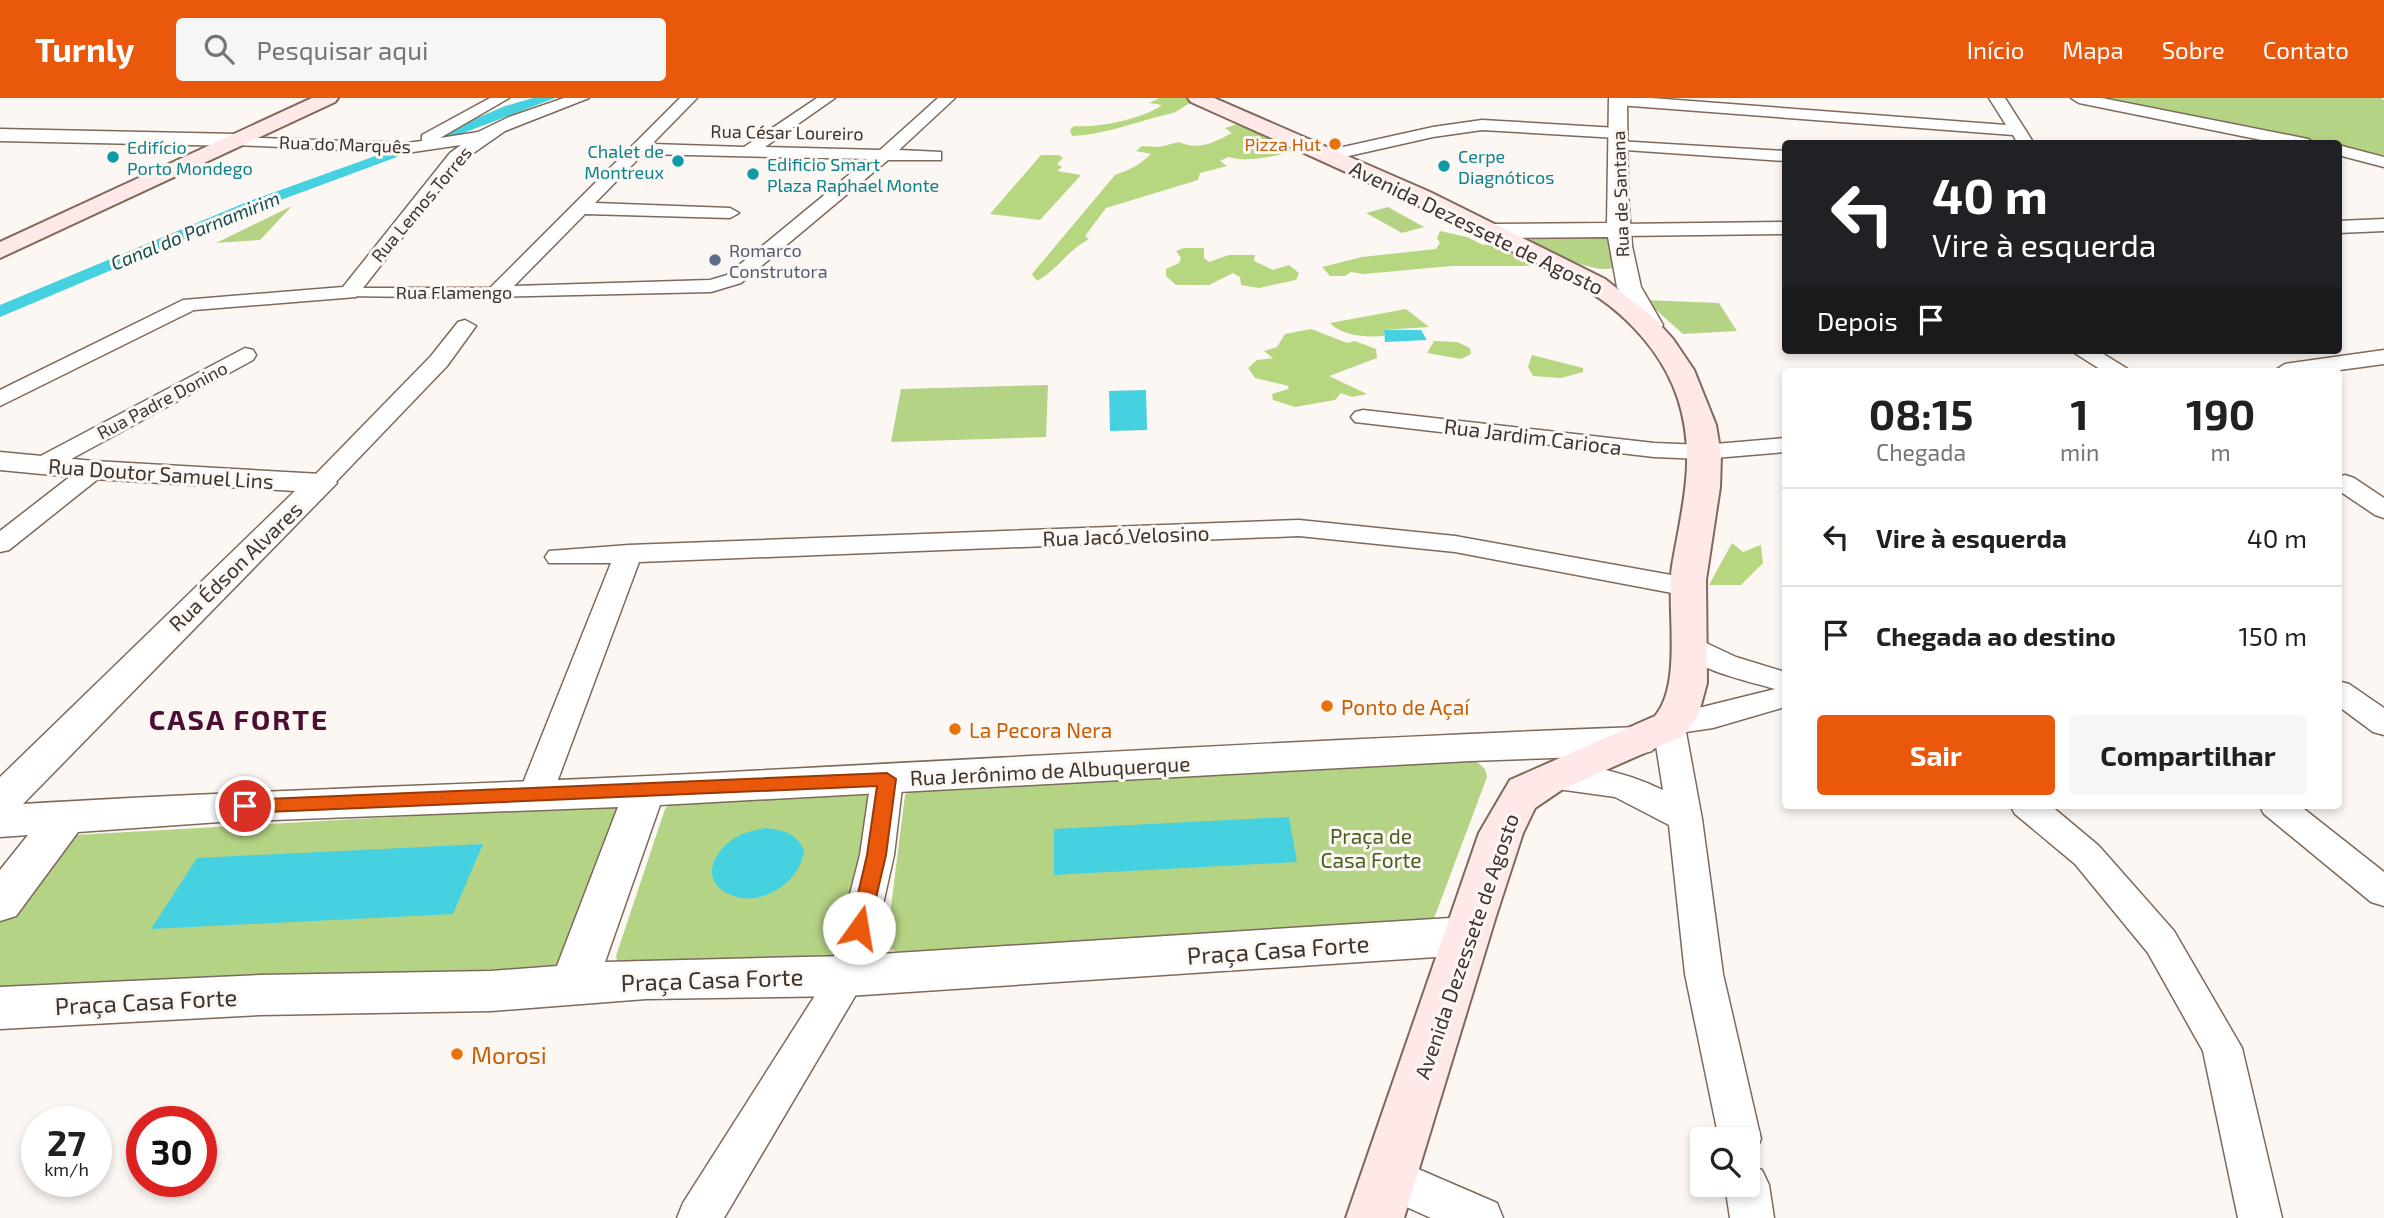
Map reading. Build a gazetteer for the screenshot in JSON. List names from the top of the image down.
{
  "streets": {
    "main road": ["Avenida Dezessete de Agosto"],
    "street": [
      "Rua César Loureiro",
      "Rua do Marquês",
      "Rua de Santana",
      "Rua Lemos Torres",
      "Rua Flamengo",
      "Rua Padre Donino",
      "Rua Jardim Carioca",
      "Rua Doutor Samuel Lins",
      "Rua Jacó Velosino",
      "Rua Édson Alvares",
      "Rua Jerônimo de Albuquerque",
      "Praça Casa Forte"
    ]
  },
  "crossings": [
    ["Rua César Loureiro", "Rua Flamengo"],
    ["Rua do Marquês", "Rua Lemos Torres"],
    ["Rua de Santana", "Avenida Dezessete de Agosto"],
    ["Rua Lemos Torres", "Rua Flamengo"],
    ["Avenida Dezessete de Agosto", "Rua Jardim Carioca"],
    ["Avenida Dezessete de Agosto", "Rua Jacó Velosino"],
    ["Avenida Dezessete de Agosto", "Rua Jerônimo de Albuquerque"],
    ["Avenida Dezessete de Agosto", "Praça Casa Forte"],
    ["Rua Padre Donino", "Rua Doutor Samuel Lins"],
    ["Rua Doutor Samuel Lins", "Rua Édson Alvares"]
  ],
  "districts": ["CASA FORTE"],
  "water": ["Canal do Parnamirim"],
  "parks": ["Praça de Casa Forte"],
  "places": [
    "Pizza Hut",
    "Edifício Porto Mondego",
    "Chalet de Montreux",
    "Cerpe Diagnóticos",
    "Edificio Smart Plaza Raphael Monte",
    "Romarco Construtora",
    "Ponto de Açaí",
    "La Pecora Nera",
    "Morosi"
  ],
  "page": {
    "header": "Turnly",
    "search": "Pesquisar aqui",
    "nav": [
      "Início",
      "Mapa",
      "Sobre",
      "Contato"
    ],
    "turn": ["40 m", "Vire à esquerda"],
    "then": "Depois",
    "eta": [
      "08:15",
      "Chegada",
      "1",
      "min",
      "190",
      "m"
    ],
    "list": [
      {
        "name": "Vire à esquerda",
        "value": "40 m"
      },
      {
        "name": "Chegada ao destino",
        "value": "150 m"
      }
    ],
    "buttons": ["Sair", "Compartilhar"],
    "speed": "27 km/h",
    "limit": "30"
  }
}
